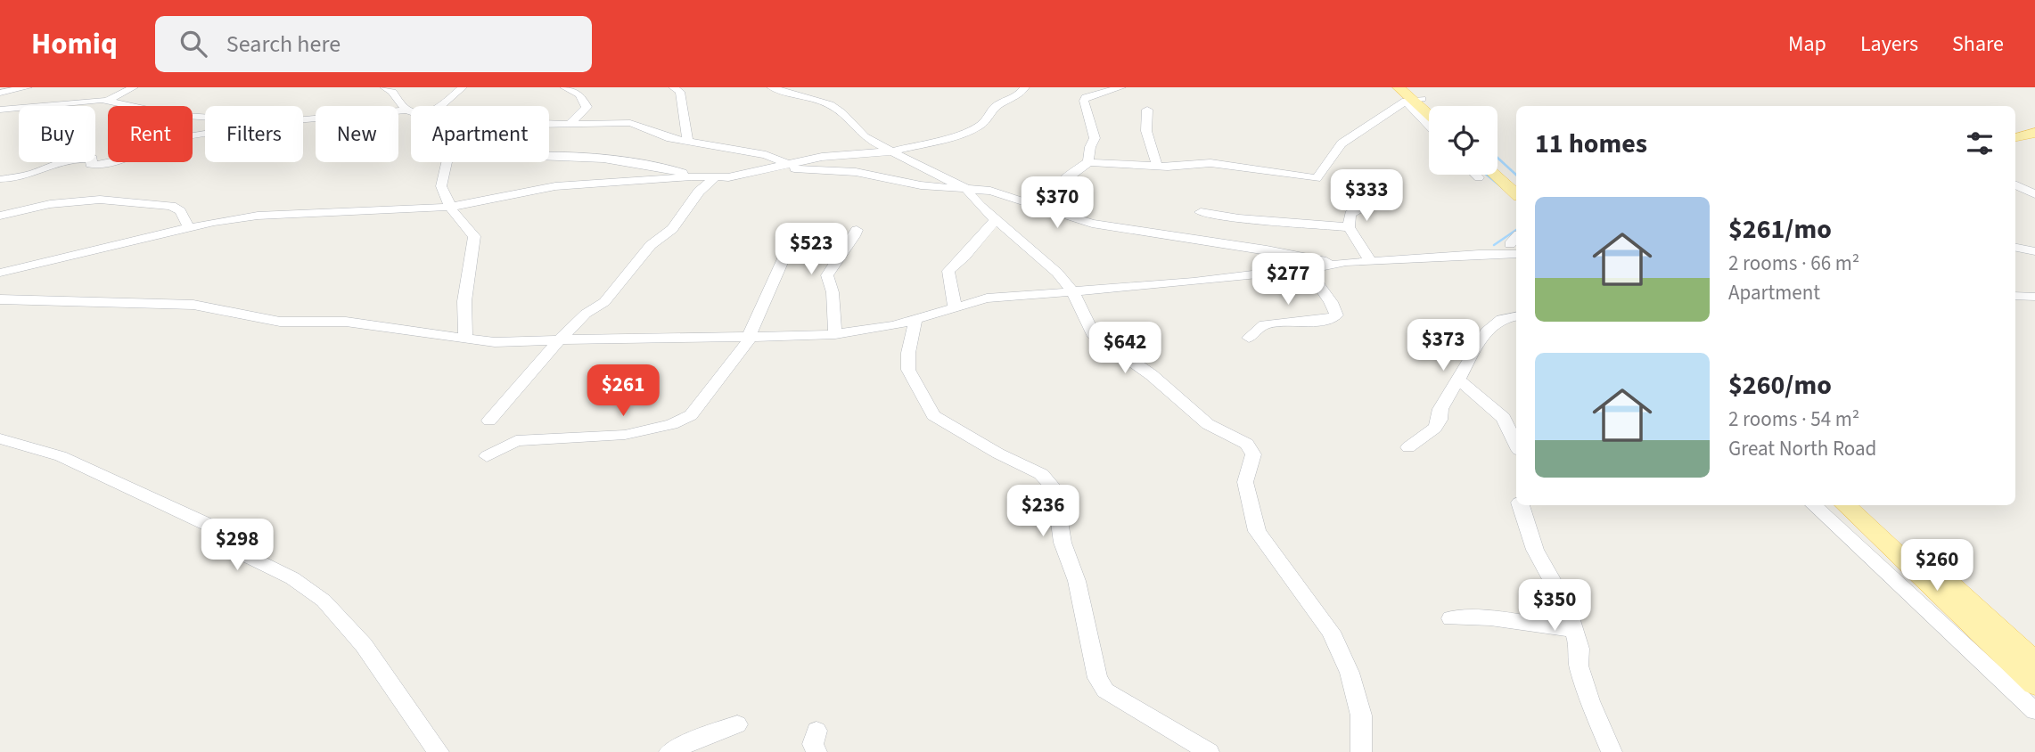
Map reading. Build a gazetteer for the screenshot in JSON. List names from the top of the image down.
{
  "page": {
    "header": "Homiq",
    "search": "Search here",
    "nav": ["Map", "Layers", "Share"],
    "chip": [
      "Buy",
      "Rent",
      "Filters",
      "New",
      "Apartment"
    ],
    "heading": "11 homes",
    "price": [
      "$333",
      "$370",
      "$523",
      "$277",
      "$373",
      "$642",
      "$261",
      "$236",
      "$298",
      "$260",
      "$350"
    ],
    "list": [
      {
        "name": "$261/mo",
        "note": "2 rooms · 66 m² · Apartment"
      },
      {
        "name": "$260/mo",
        "note": "2 rooms · 54 m² · Great North Road"
      }
    ]
  }
}
